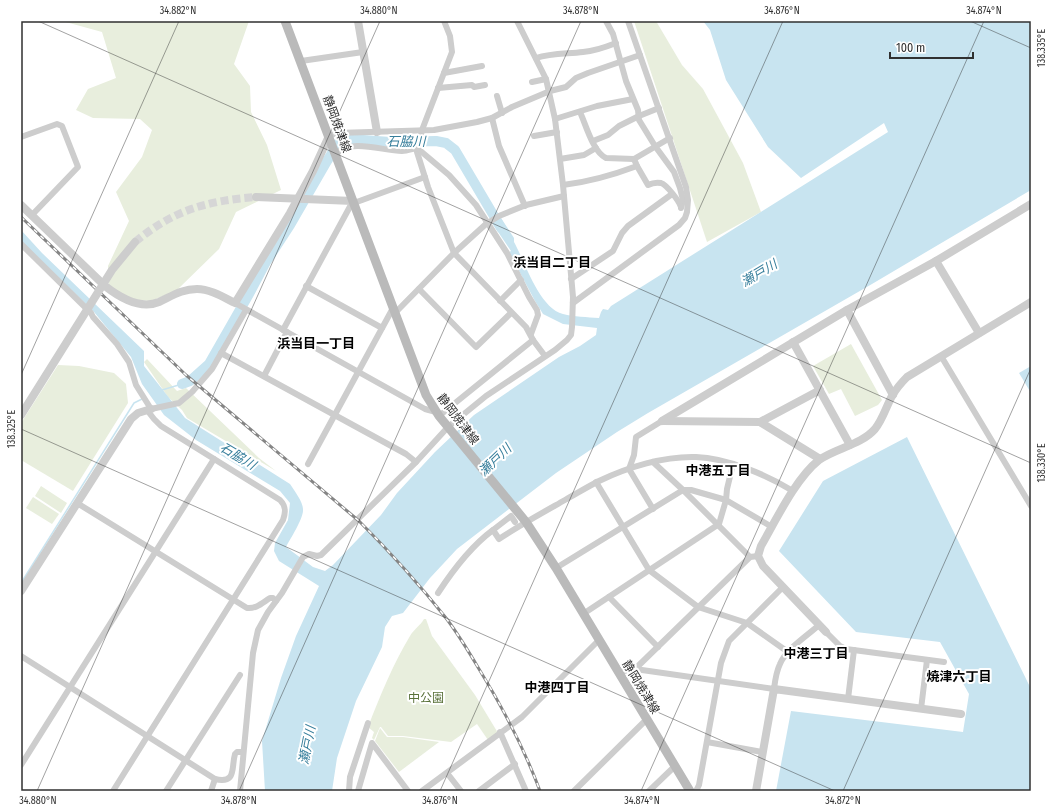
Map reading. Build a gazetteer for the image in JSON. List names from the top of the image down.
{
  "streets": {
    "main road": ["静岡焼津線"]
  },
  "districts": [
    "浜当目二丁目",
    "浜当目一丁目",
    "中港五丁目",
    "中港三丁目",
    "焼津六丁目",
    "中港四丁目"
  ],
  "water": ["石脇川", "瀬戸川"],
  "parks": ["中公園"],
  "scale_bar": "100 m",
  "coordinates": [
    "34.882°N",
    "34.880°N",
    "34.878°N",
    "34.876°N",
    "34.874°N",
    "138.335°E",
    "138.325°E",
    "138.330°E",
    "34.872°N"
  ]
}
